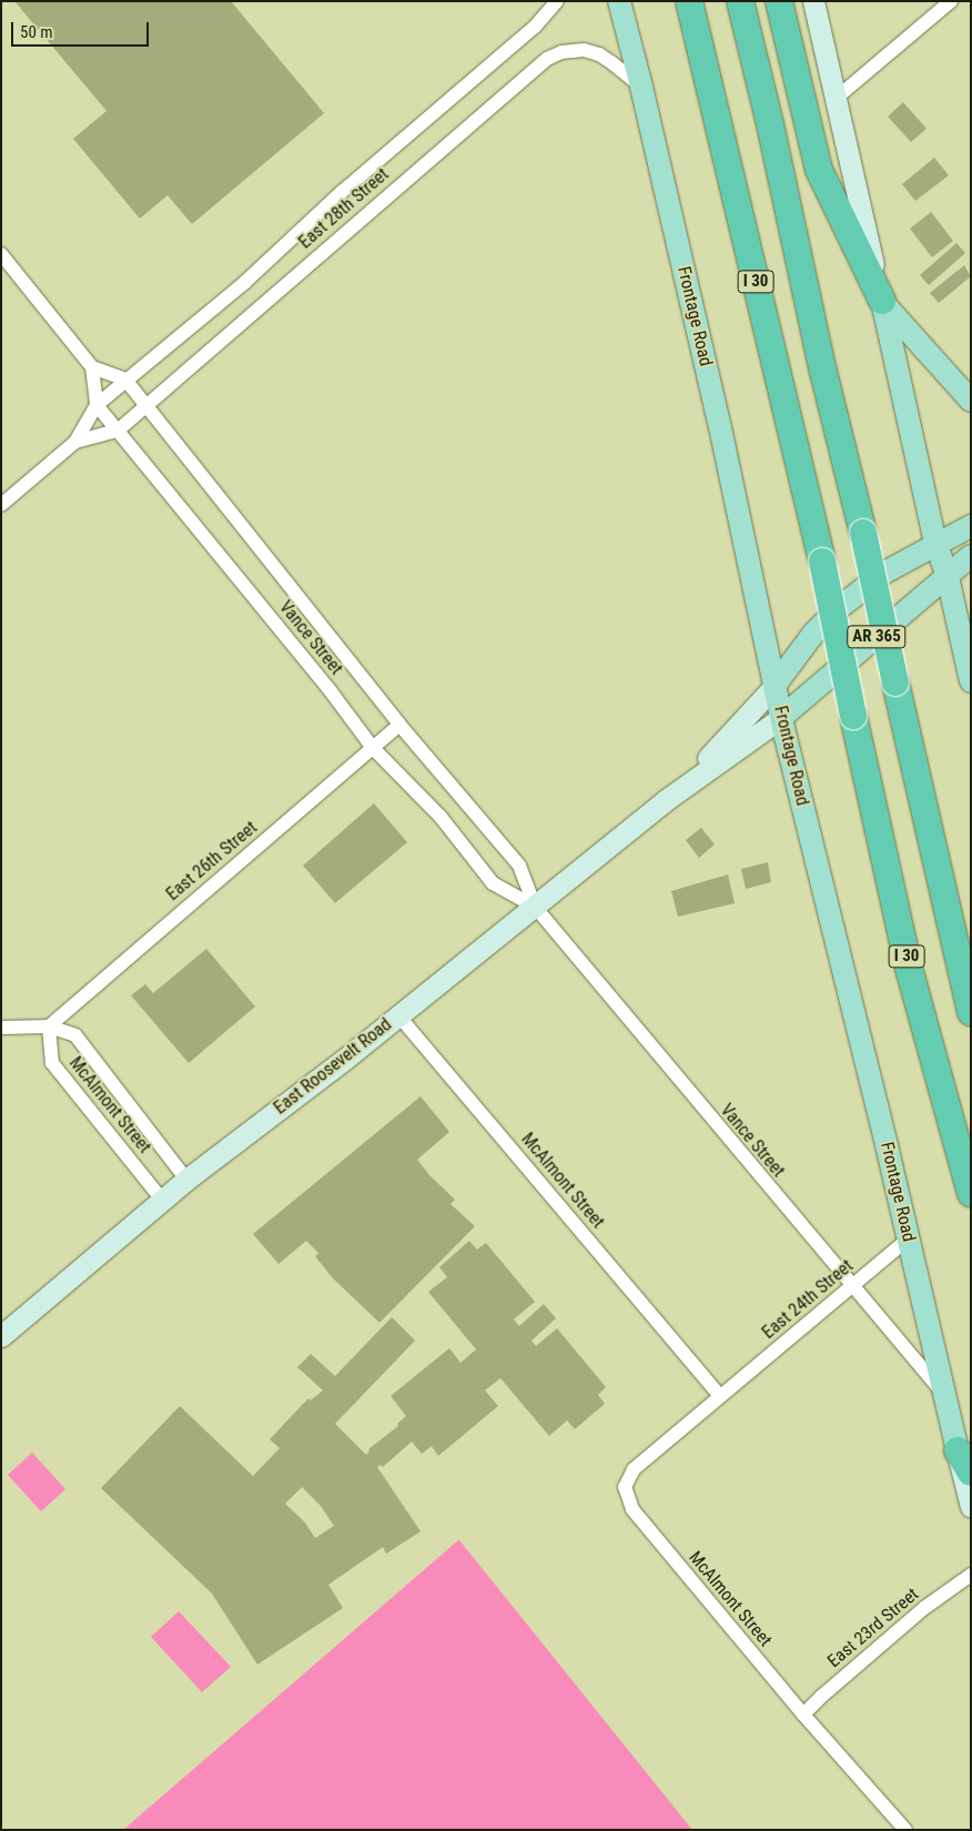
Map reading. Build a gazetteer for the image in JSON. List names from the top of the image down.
{
  "streets": {
    "highway": ["I 30"],
    "main road": ["Frontage Road", "AR 365", "East Roosevelt Road"],
    "street": [
      "East 28th Street",
      "Vance Street",
      "East 26th Street",
      "McAlmont Street",
      "East 24th Street",
      "East 23rd Street"
    ]
  },
  "crossings": [
    ["East 28th Street", "Frontage Road"],
    ["East 28th Street", "Vance Street"],
    ["Frontage Road", "Vance Street"],
    ["Frontage Road", "East Roosevelt Road"],
    ["Frontage Road", "East 24th Street"],
    ["Vance Street", "East 26th Street"],
    ["Vance Street", "East Roosevelt Road"],
    ["Vance Street", "East 24th Street"],
    ["East 26th Street", "McAlmont Street"],
    ["East Roosevelt Road", "McAlmont Street"],
    ["McAlmont Street", "East 24th Street"],
    ["McAlmont Street", "East 23rd Street"]
  ],
  "scale_bar": "50 m"
}
